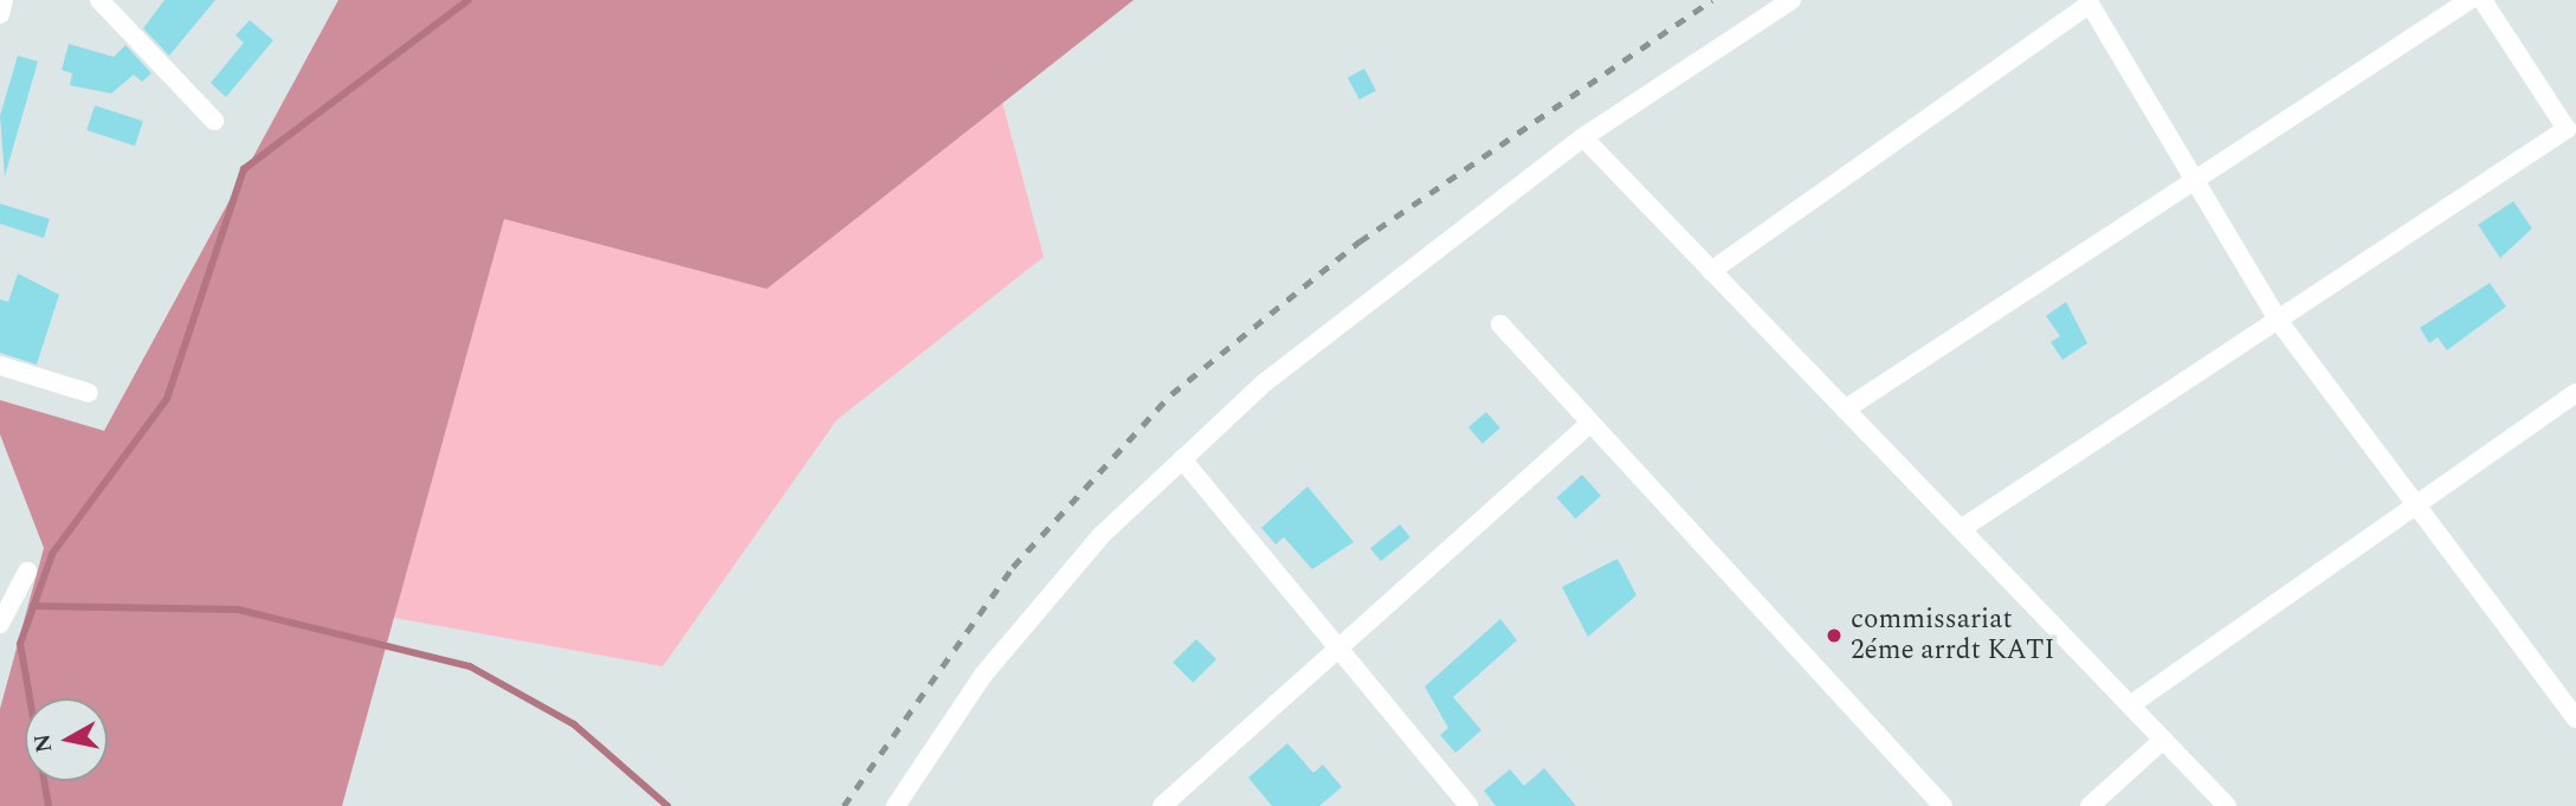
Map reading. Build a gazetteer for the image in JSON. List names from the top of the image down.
{
  "places": ["commissariat 2éme arrdt KATI"],
  "north": "left"
}
